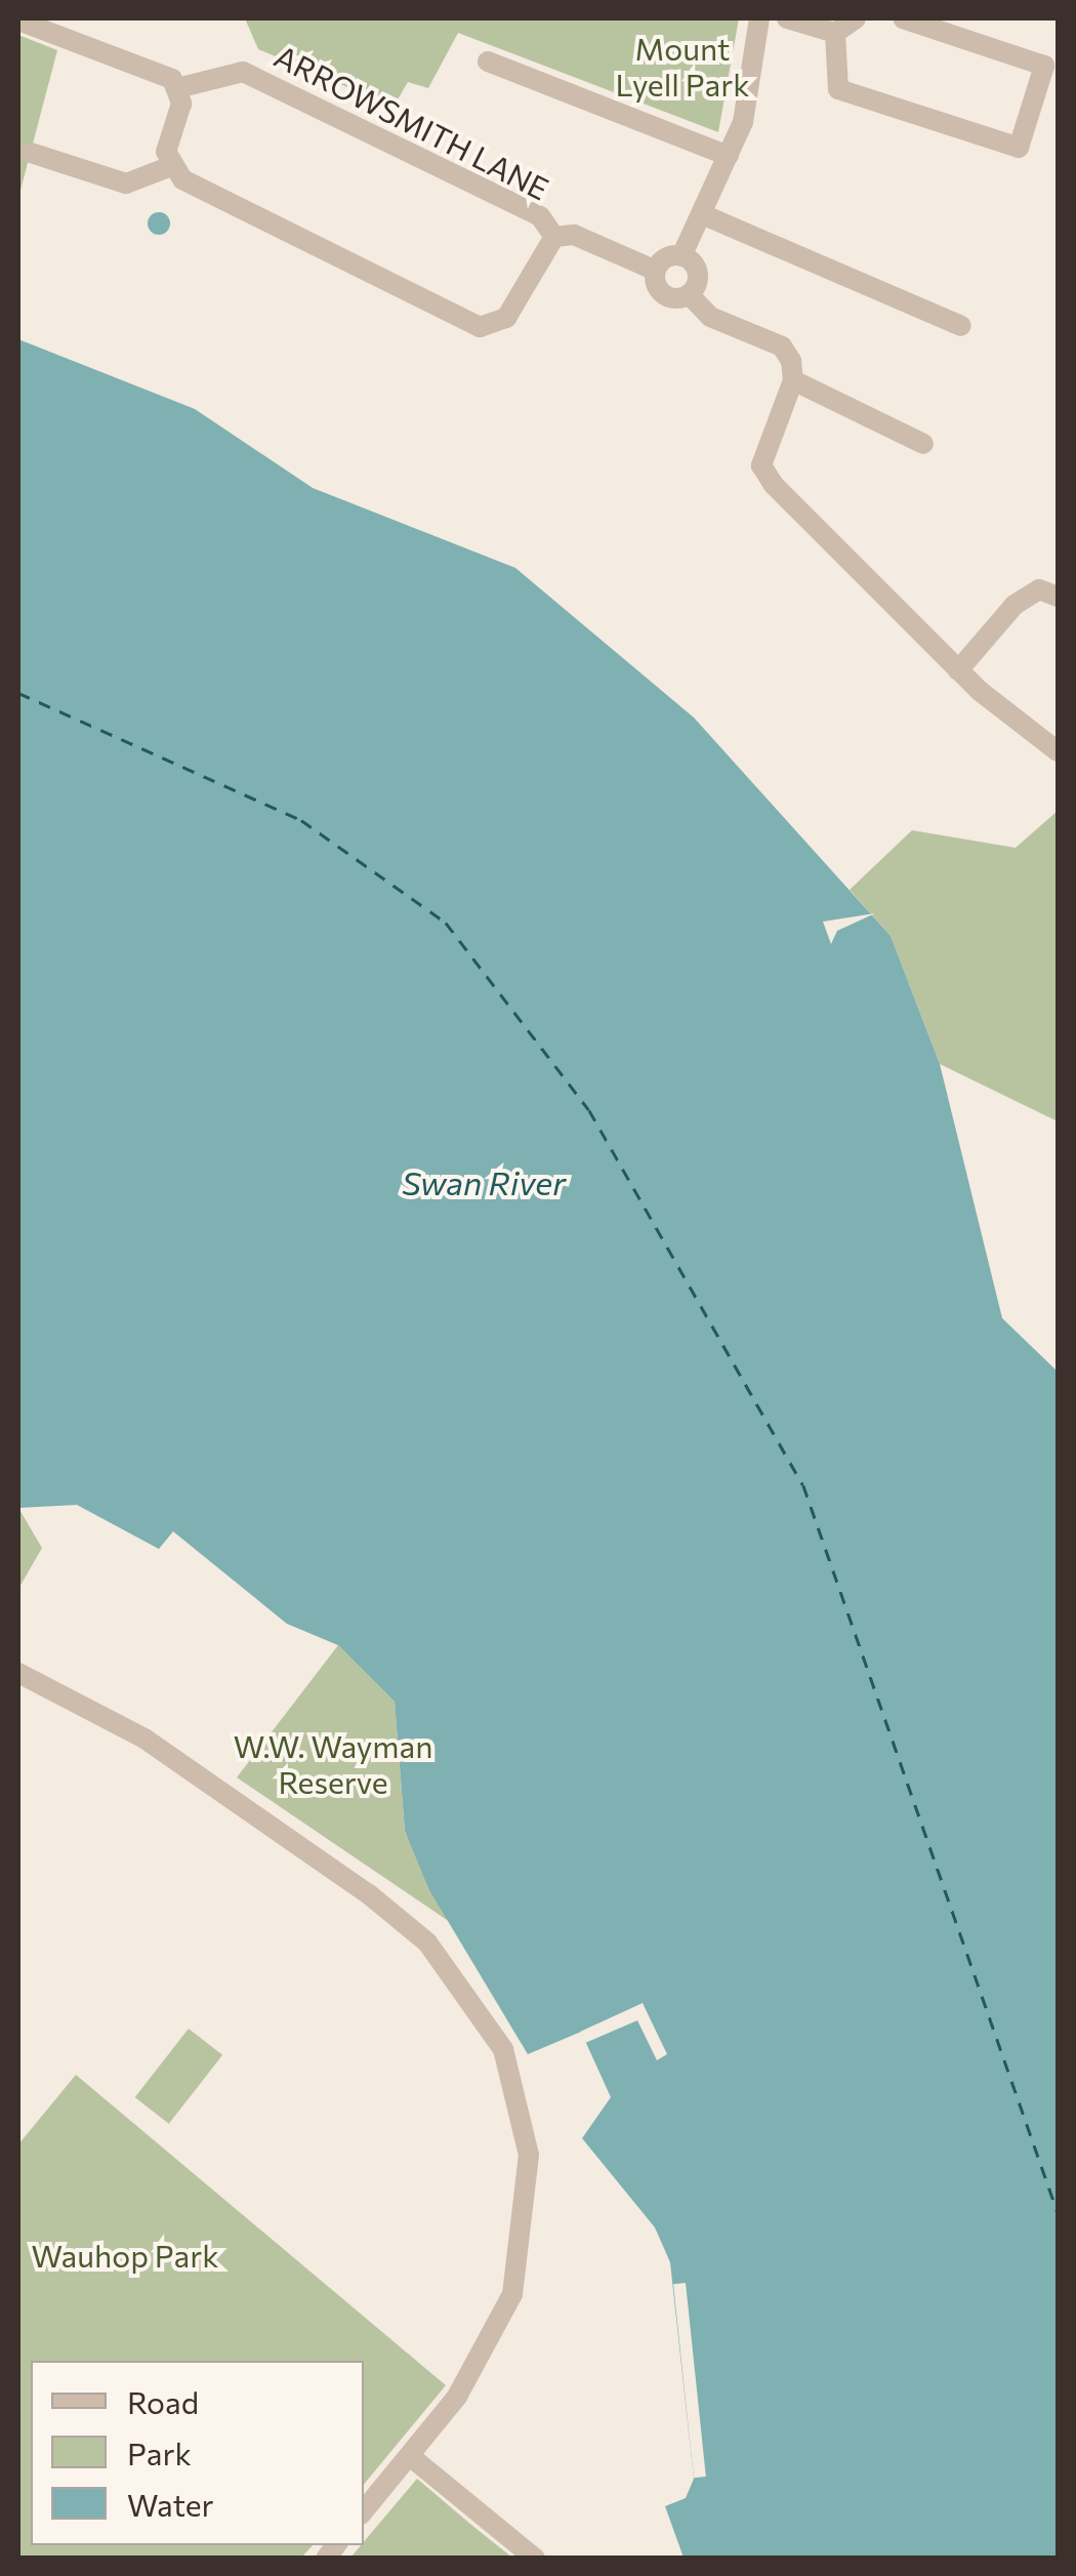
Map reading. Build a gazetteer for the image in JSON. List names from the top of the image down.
{
  "streets": {
    "street": ["ARROWSMITH LANE"]
  },
  "water": ["Swan River"],
  "parks": ["Mount Lyell Park", "W.W. Wayman Reserve", "Wauhop Park"],
  "legend": ["Road", "Park", "Water"]
}
